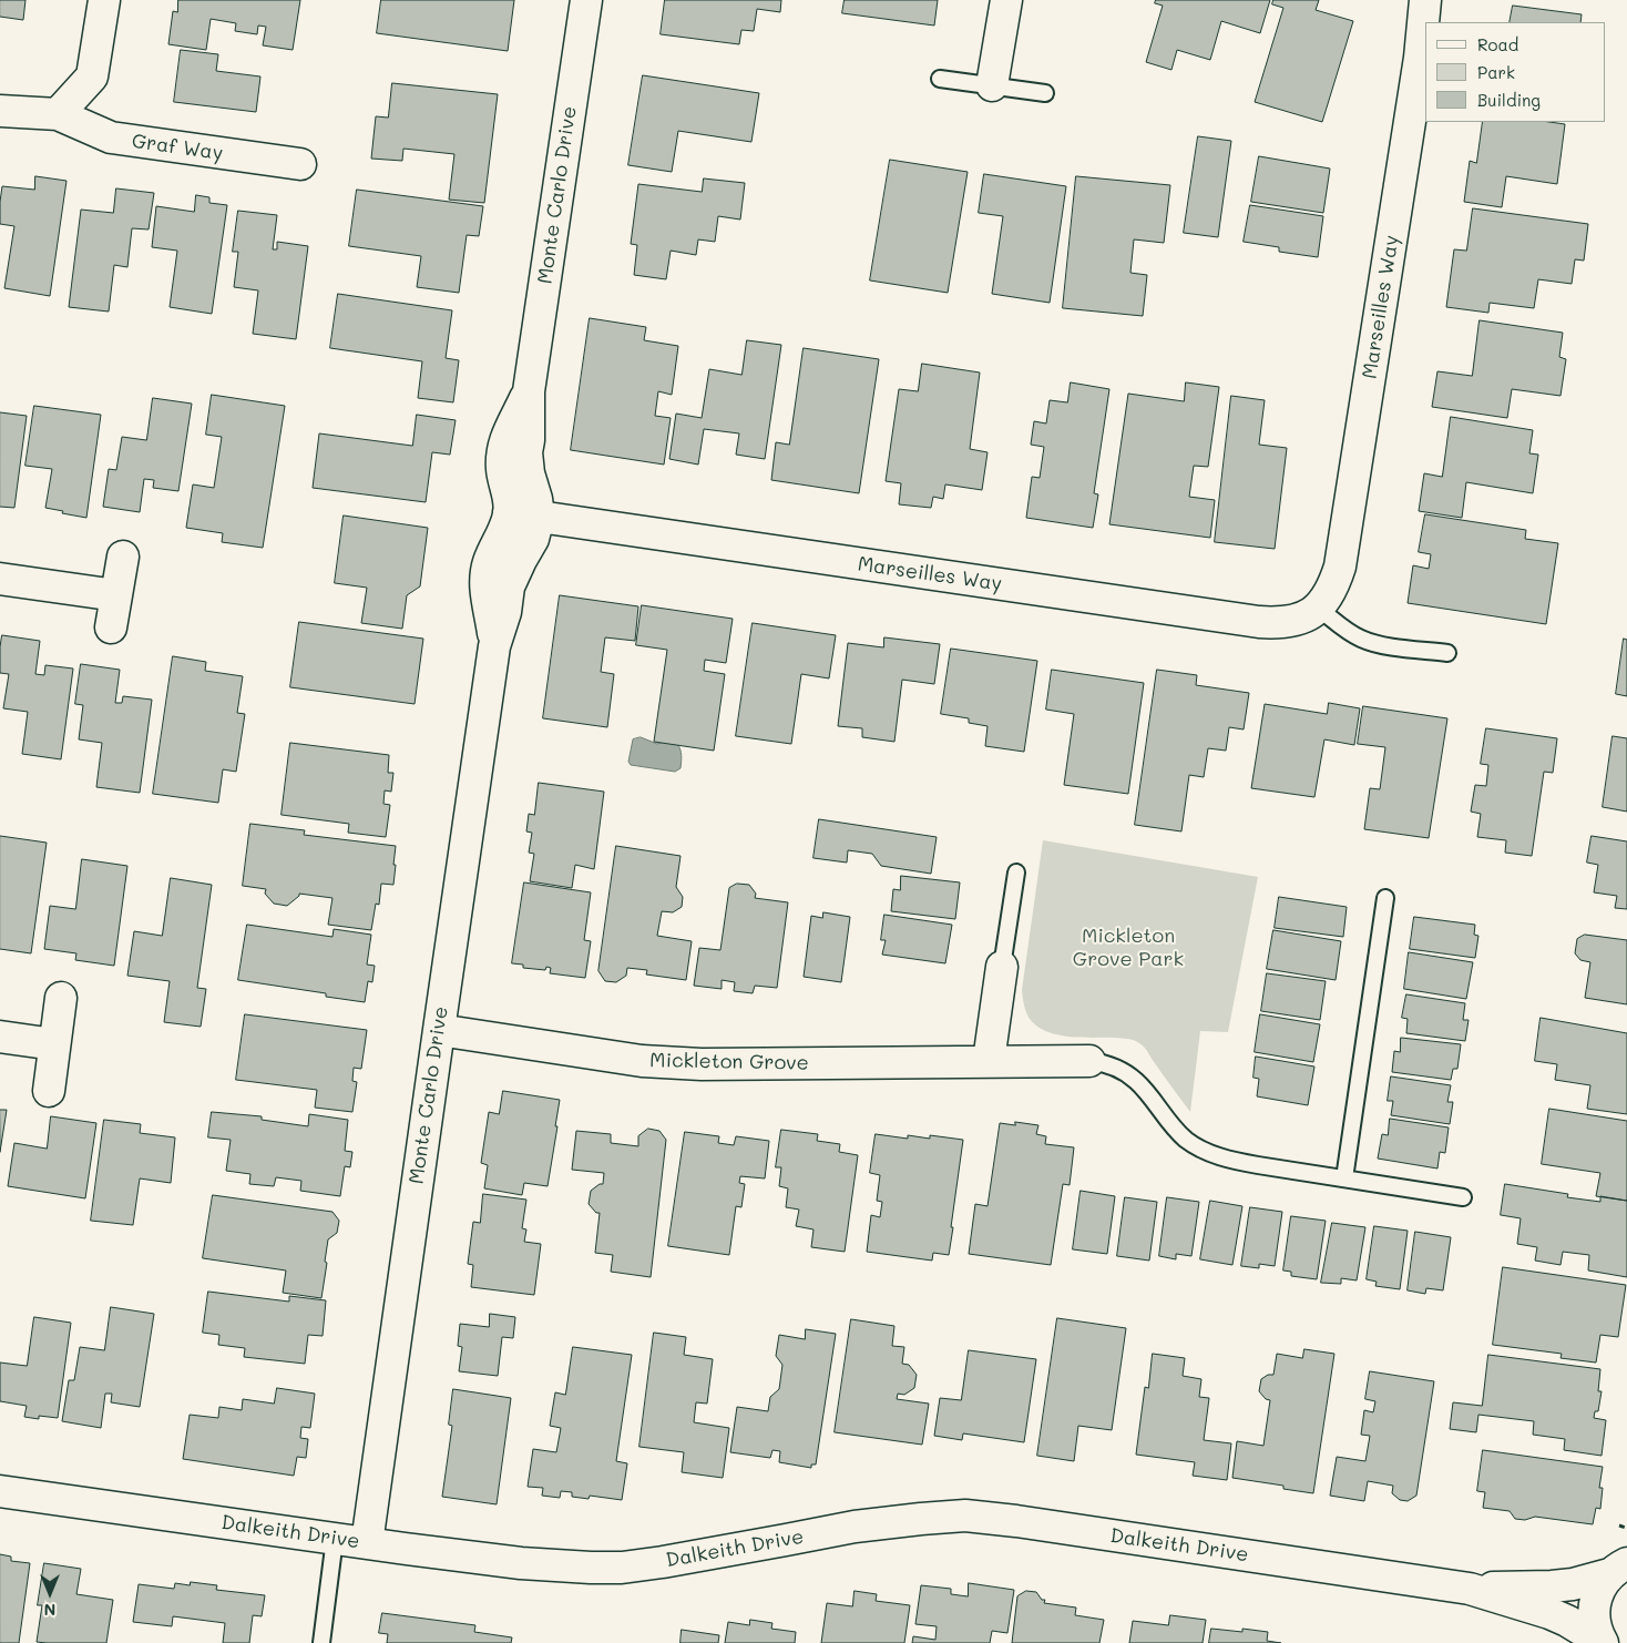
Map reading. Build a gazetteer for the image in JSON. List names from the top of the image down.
{
  "streets": {
    "street": [
      "Graf Way",
      "Monte Carlo Drive",
      "Marseilles Way",
      "Mickleton Grove",
      "Dalkeith Drive"
    ]
  },
  "crossings": [
    ["Monte Carlo Drive", "Marseilles Way"],
    ["Monte Carlo Drive", "Mickleton Grove"],
    ["Monte Carlo Drive", "Dalkeith Drive"]
  ],
  "parks": ["Mickleton Grove Park"],
  "legend": ["Road", "Park", "Building"],
  "north": "bottom"
}
